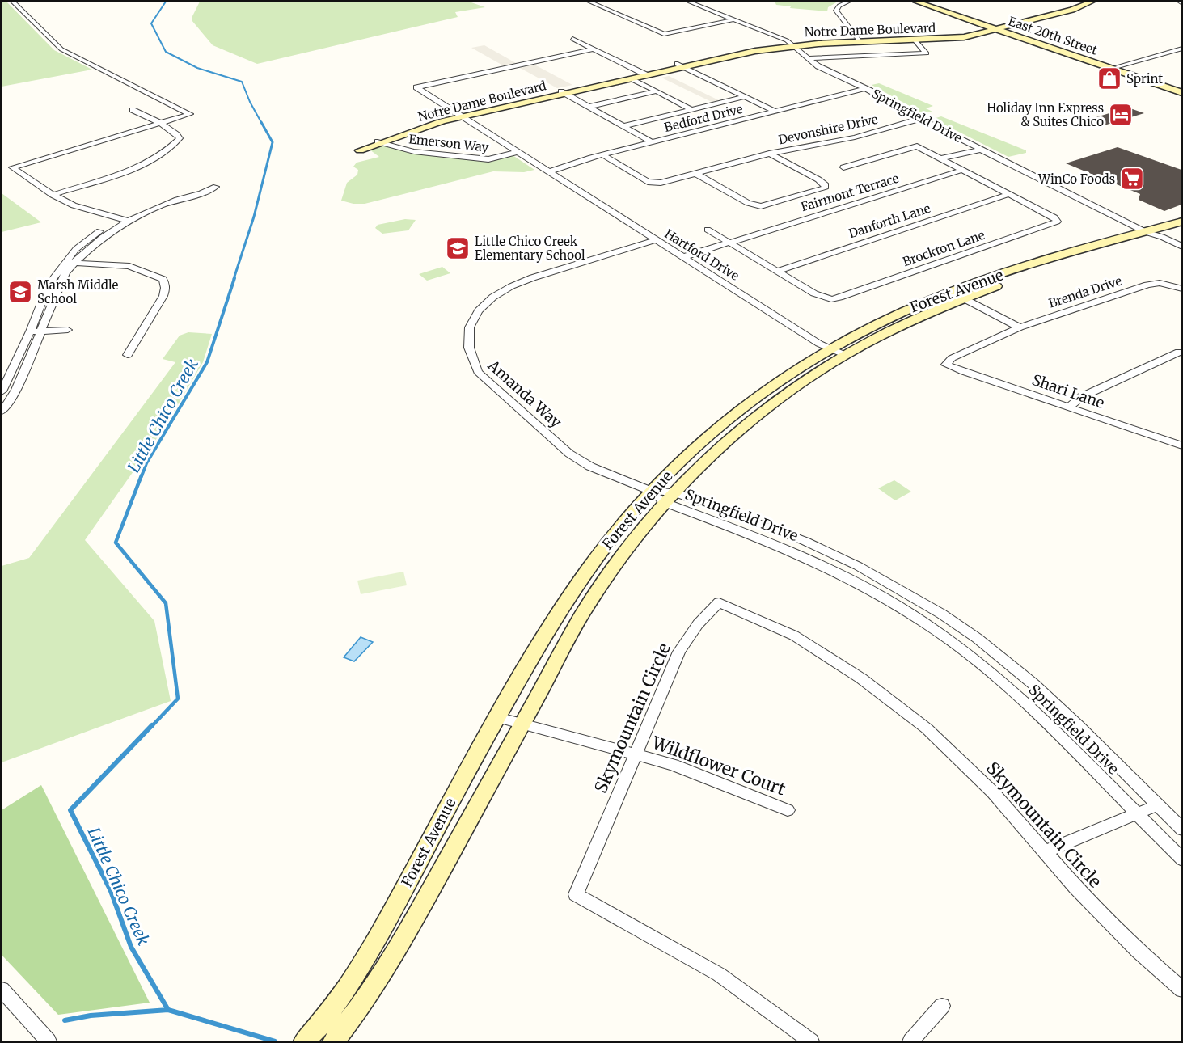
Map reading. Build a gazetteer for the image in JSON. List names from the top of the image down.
{
  "streets": {
    "street": [
      "Notre Dame Boulevard",
      "East 20th Street",
      "Springfield Drive",
      "Bedford Drive",
      "Devonshire Drive",
      "Emerson Way",
      "Fairmont Terrace",
      "Danforth Lane",
      "Brockton Lane",
      "Hartford Drive",
      "Forest Avenue",
      "Brenda Drive",
      "Shari Lane",
      "Amanda Way",
      "Skymountain Circle",
      "Wildflower Court"
    ]
  },
  "crossings": [
    ["Notre Dame Boulevard", "East 20th Street"],
    ["Notre Dame Boulevard", "Springfield Drive"],
    ["Notre Dame Boulevard", "Emerson Way"],
    ["Notre Dame Boulevard", "Hartford Drive"],
    ["Springfield Drive", "Bedford Drive"],
    ["Springfield Drive", "Devonshire Drive"],
    ["Springfield Drive", "Forest Avenue"],
    ["Springfield Drive", "Amanda Way"],
    ["Bedford Drive", "Hartford Drive"],
    ["Emerson Way", "Hartford Drive"],
    ["Fairmont Terrace", "Hartford Drive"],
    ["Danforth Lane", "Brockton Lane"],
    ["Hartford Drive", "Forest Avenue"],
    ["Hartford Drive", "Amanda Way"],
    ["Forest Avenue", "Amanda Way"],
    ["Forest Avenue", "Wildflower Court"],
    ["Brenda Drive", "Shari Lane"],
    ["Skymountain Circle", "Wildflower Court"]
  ],
  "water": ["Little Chico Creek"],
  "places": {
    "shop": ["Sprint"],
    "hotel": ["Holiday Inn Express & Suites Chico"],
    "supermarket": ["WinCo Foods"],
    "school or university": ["Little Chico Creek Elementary School", "Marsh Middle School"]
  }
}
